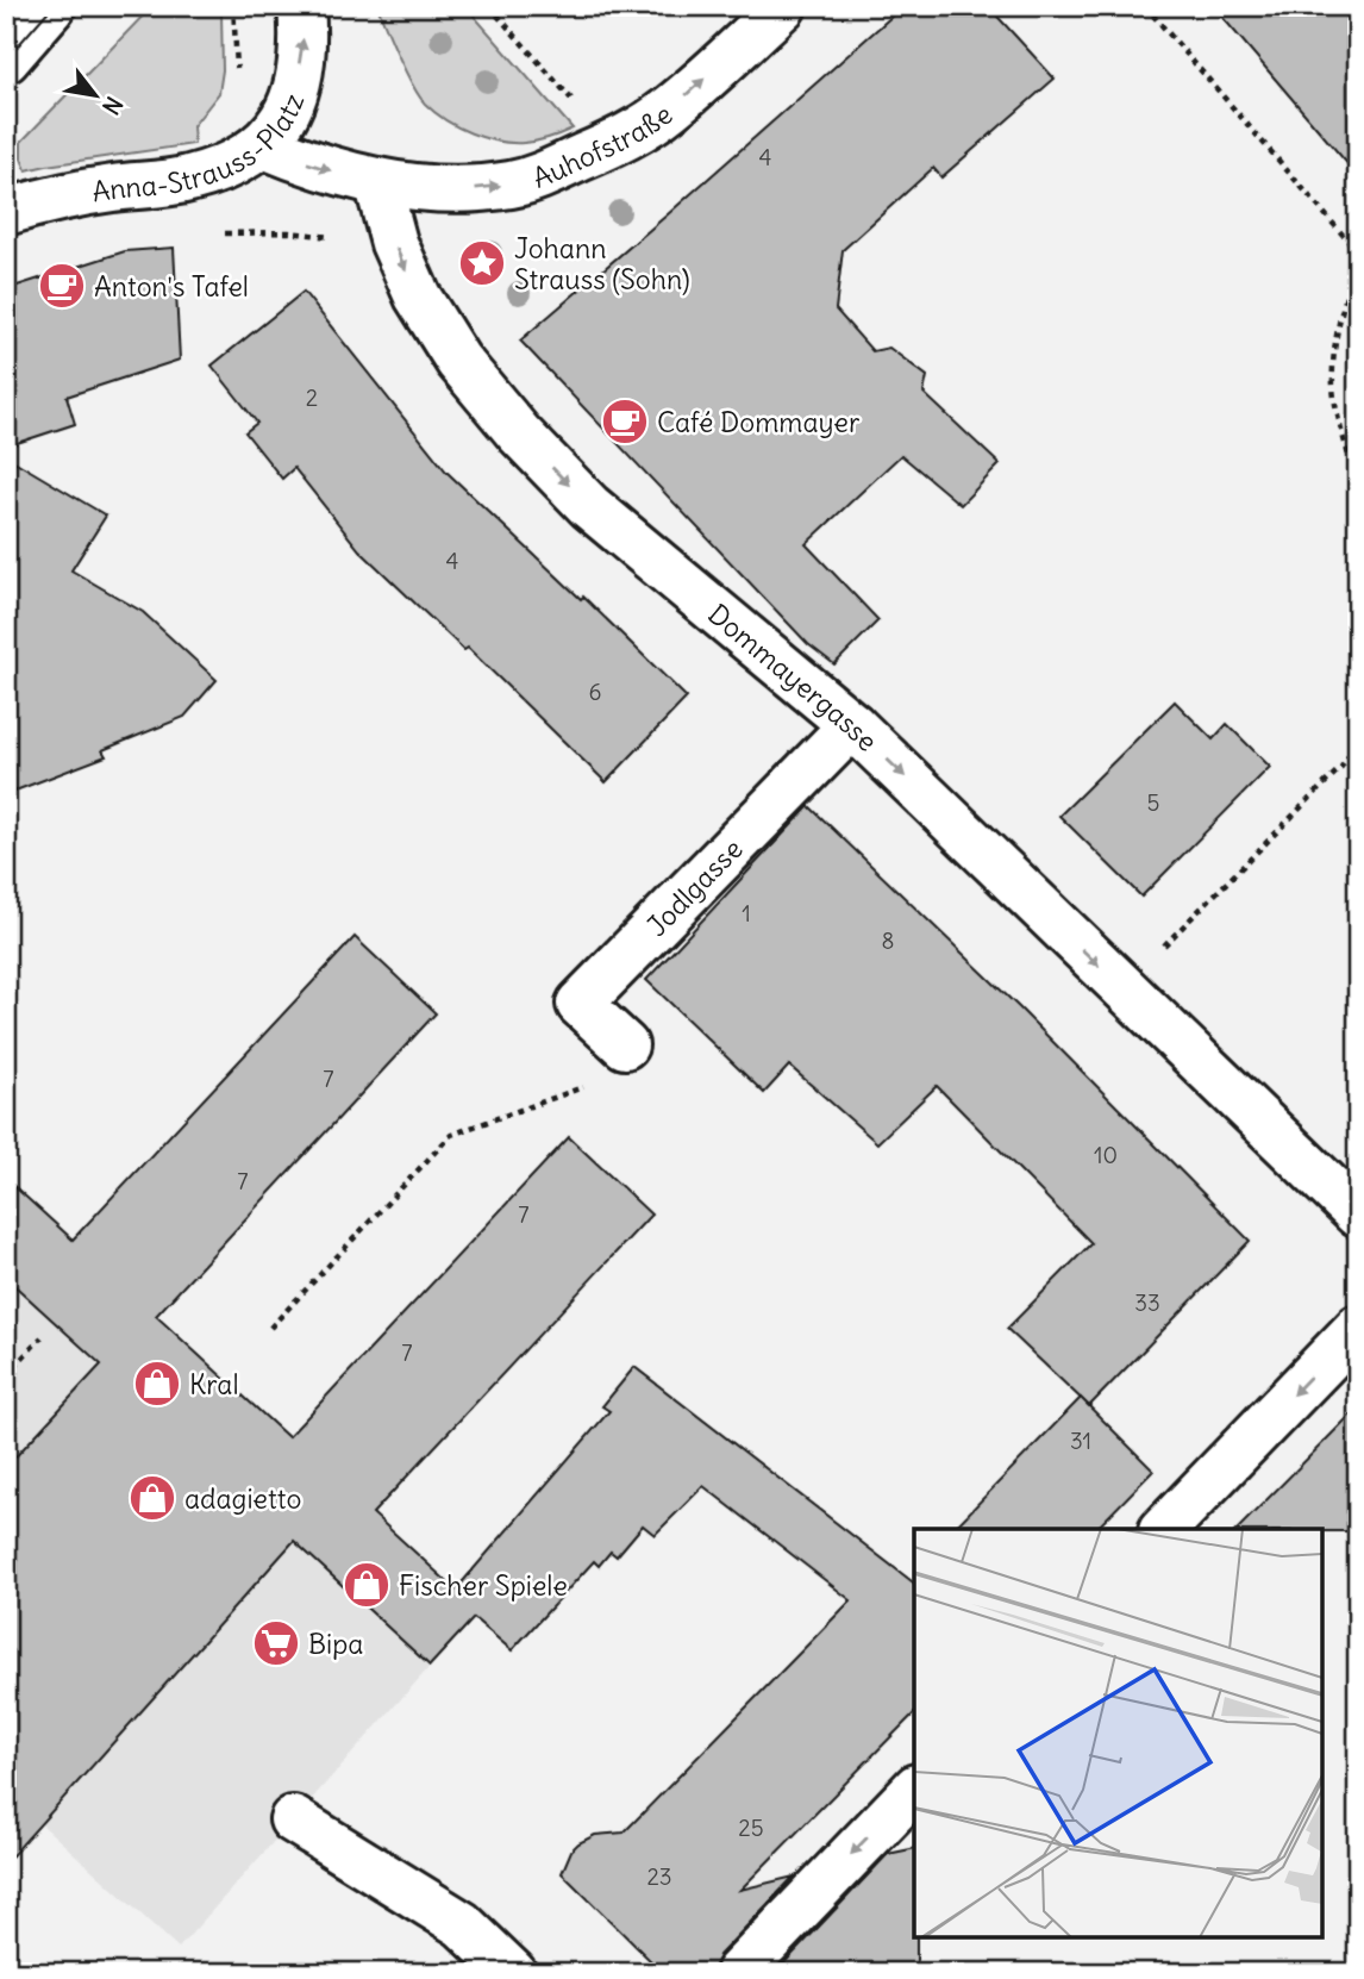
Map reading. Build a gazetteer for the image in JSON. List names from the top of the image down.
{
  "streets": {
    "street": [
      "Anna-Strauss-Platz",
      "Auhofstraße",
      "Dommayergasse",
      "Jodlgasse"
    ]
  },
  "crossings": [
    ["Auhofstraße", "Dommayergasse"],
    ["Dommayergasse", "Jodlgasse"]
  ],
  "one_way": ["Auhofstraße", "Dommayergasse"],
  "places": {
    "place": ["Johann Strauss (Sohn)"],
    "cafe": ["Anton's Tafel", "Café Dommayer"],
    "shop": ["Kral", "adagietto", "Fischer Spiele"],
    "supermarket": ["Bipa"]
  },
  "house_numbers": [
    "4",
    "2",
    "4",
    "6",
    "5",
    "1",
    "8",
    "7",
    "10",
    "7",
    "7",
    "33",
    "7",
    "31",
    "25",
    "23"
  ],
  "north": "bottom right"
}
